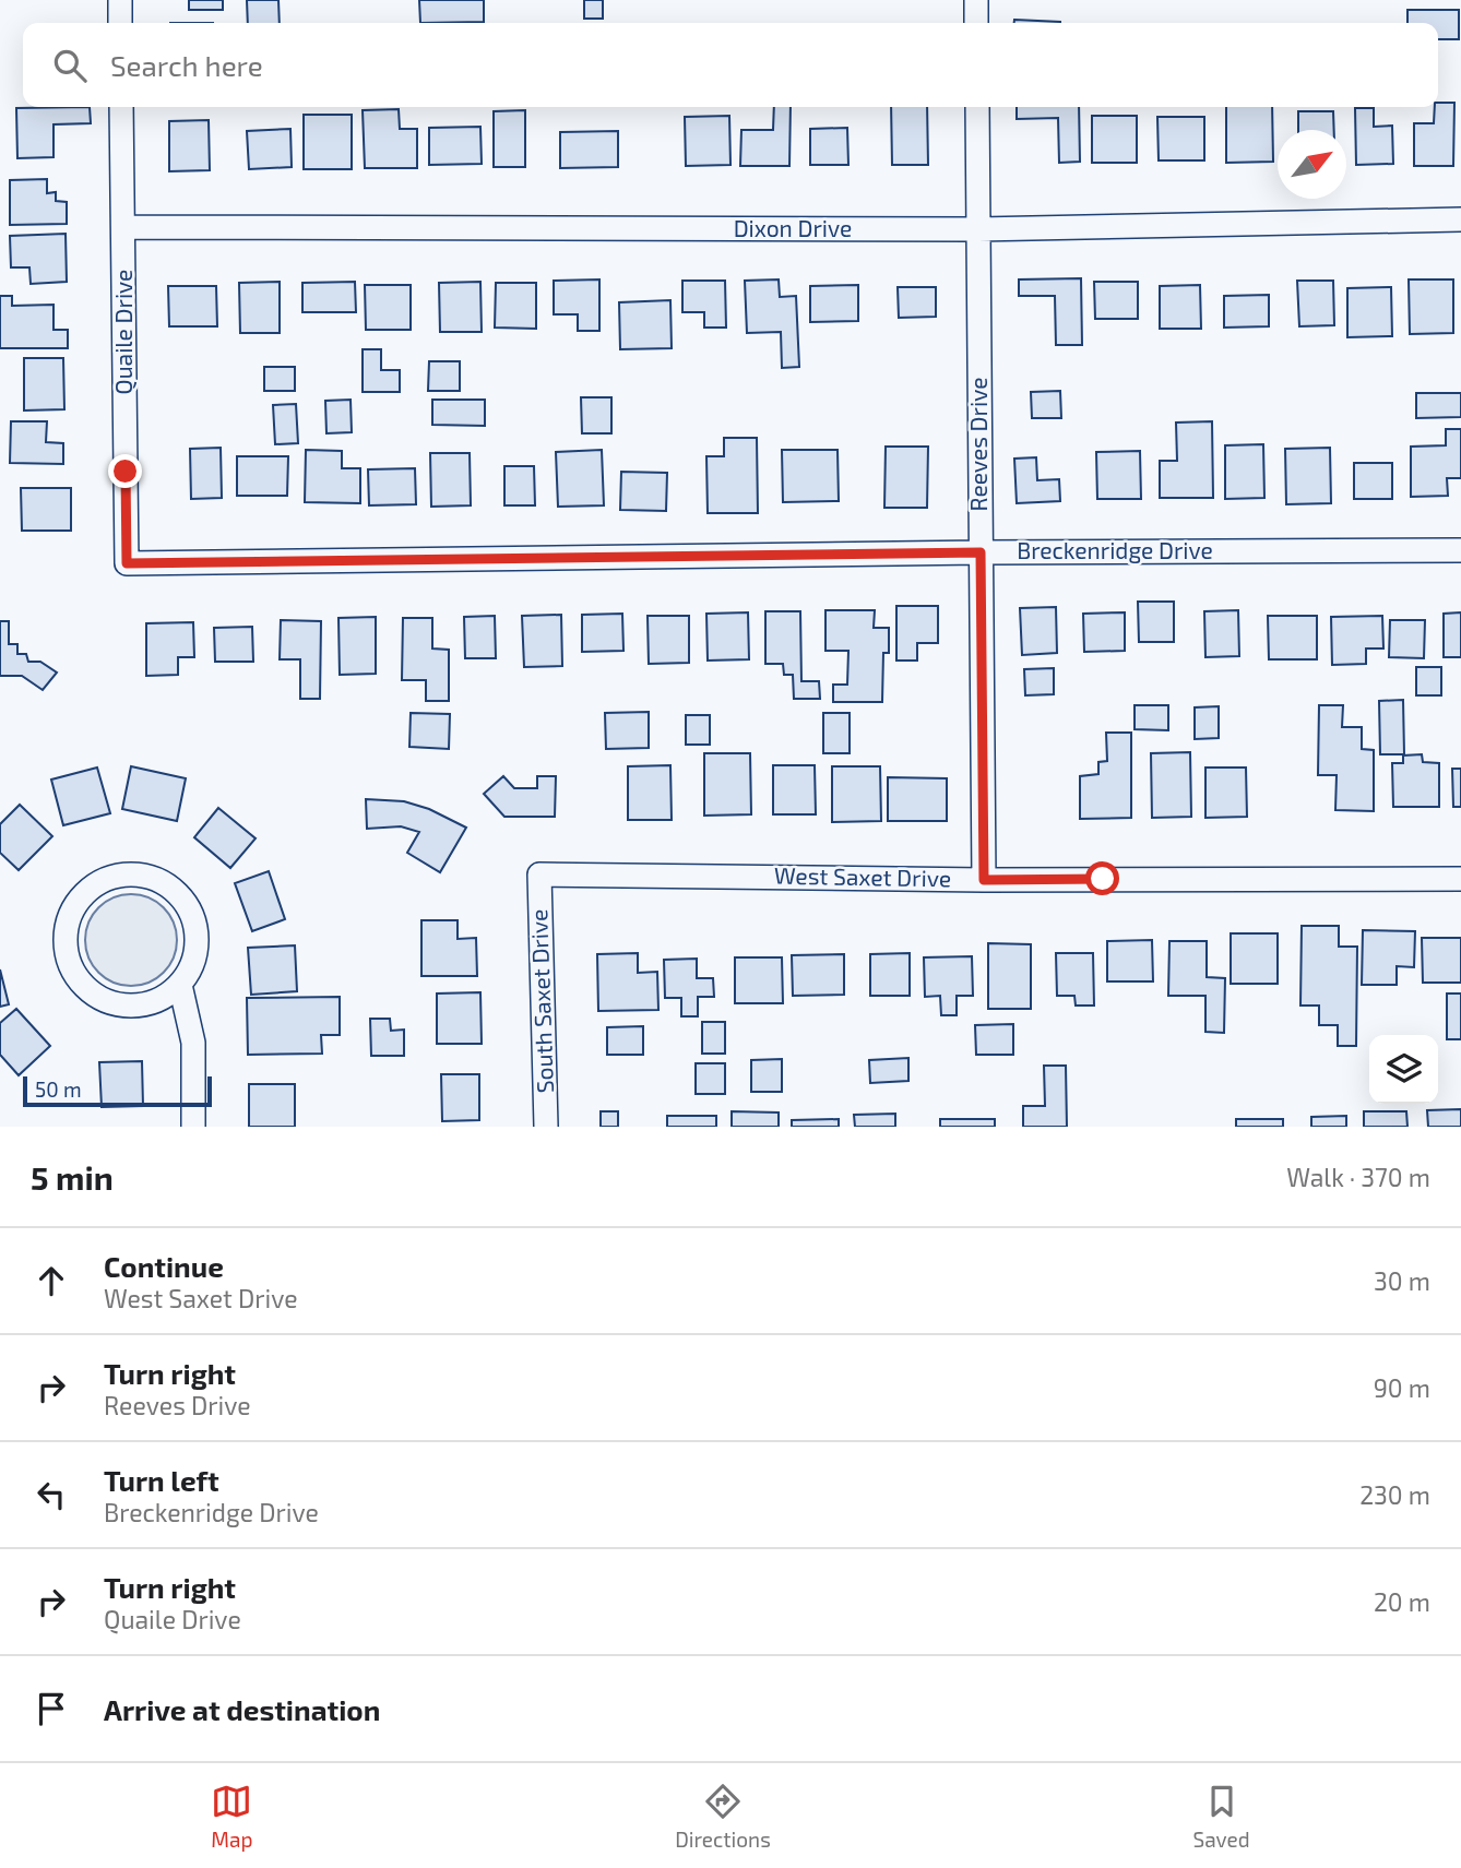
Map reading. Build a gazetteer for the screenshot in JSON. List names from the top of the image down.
{
  "streets": {
    "street": [
      "Dixon Drive",
      "Quaile Drive",
      "Reeves Drive",
      "Breckenridge Drive",
      "West Saxet Drive",
      "South Saxet Drive"
    ]
  },
  "crossings": [
    ["Dixon Drive", "Quaile Drive"],
    ["Dixon Drive", "Reeves Drive"],
    ["Quaile Drive", "Breckenridge Drive"],
    ["Reeves Drive", "Breckenridge Drive"],
    ["Reeves Drive", "West Saxet Drive"],
    ["West Saxet Drive", "South Saxet Drive"]
  ],
  "scale_bar": "50 m",
  "north": "top right",
  "page": {
    "search": "Search here",
    "scale": "50 m",
    "heading": ["5 min", "Walk · 370 m"],
    "list": [
      ["Continue", "West Saxet Drive", "30 m"],
      ["Turn right", "Reeves Drive", "90 m"],
      ["Turn left", "Breckenridge Drive", "230 m"],
      ["Turn right", "Quaile Drive", "20 m"],
      "Arrive at destination"
    ],
    "nav": ["Map", "Directions", "Saved"]
  }
}
